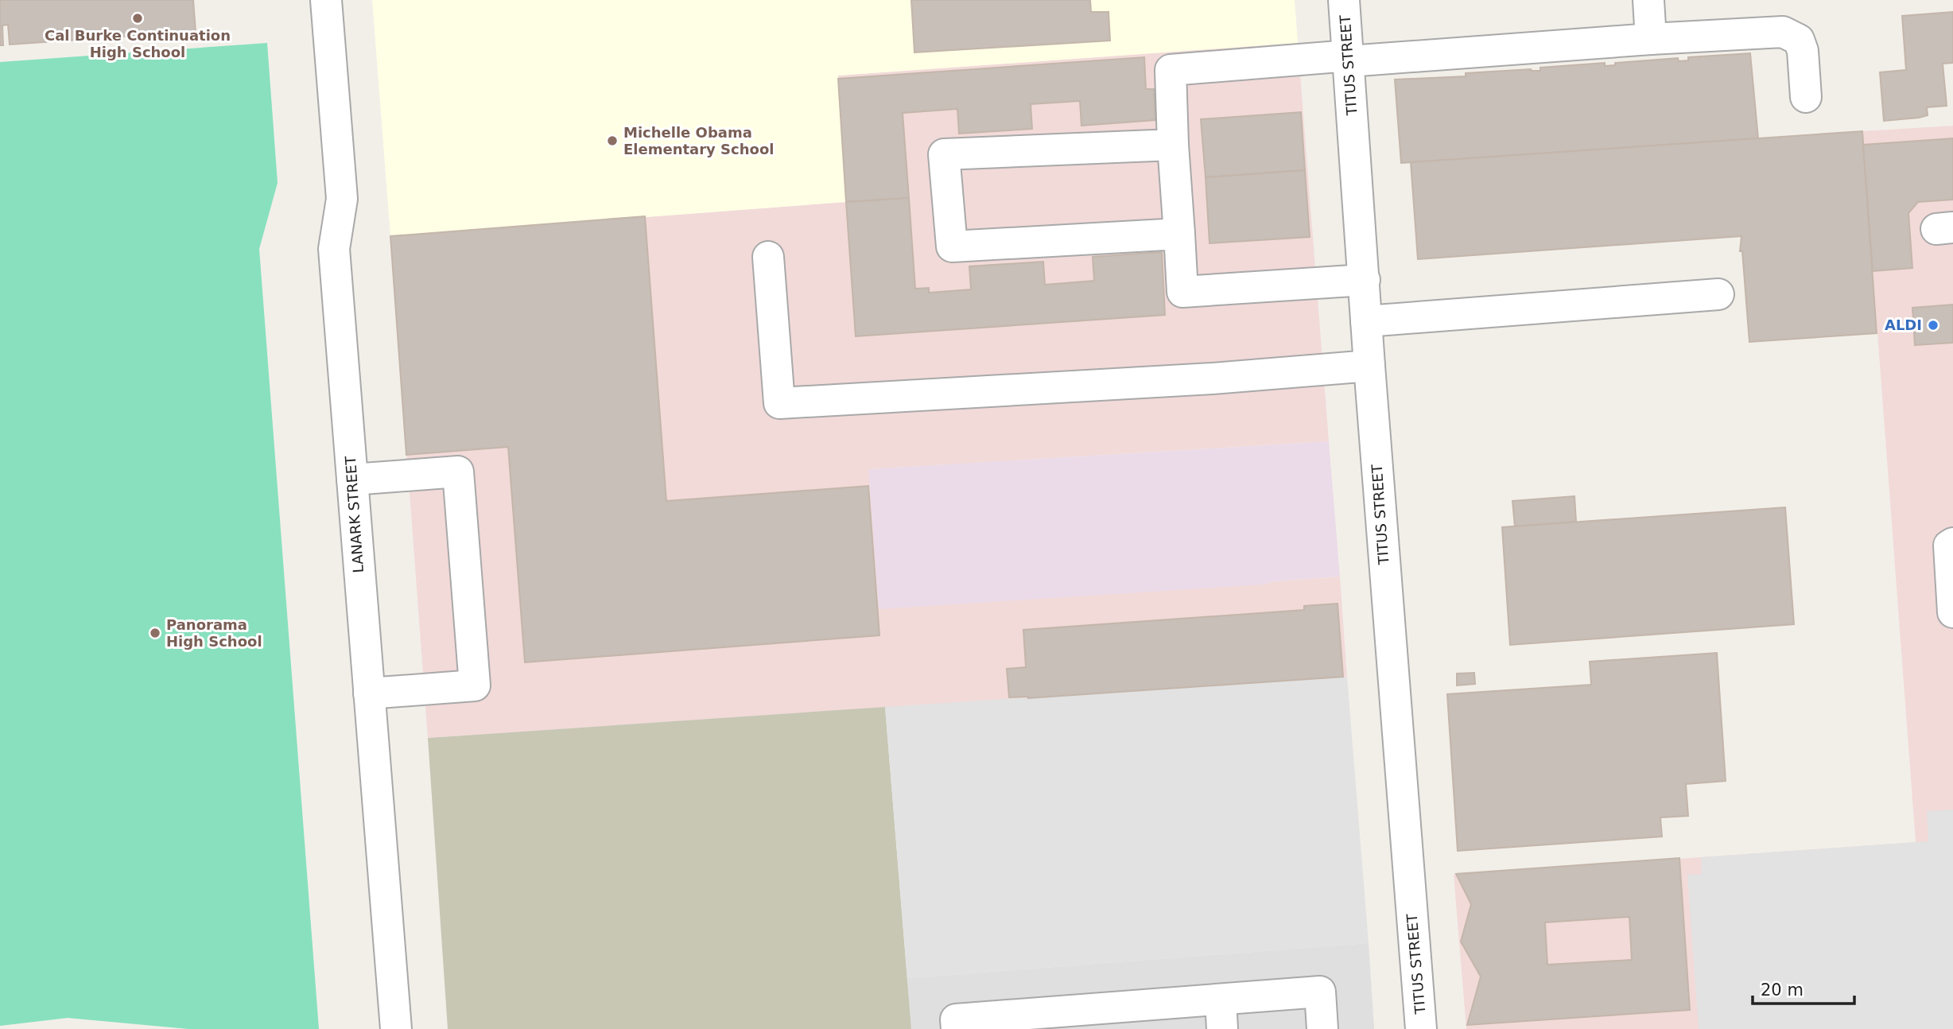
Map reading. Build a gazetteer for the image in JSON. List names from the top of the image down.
{
  "streets": {
    "street": ["TITUS STREET", "LANARK STREET"]
  },
  "places": [
    "Cal Burke Continuation High School",
    "Michelle Obama Elementary School",
    "ALDI",
    "Panorama High School"
  ],
  "scale_bar": "20 m"
}
